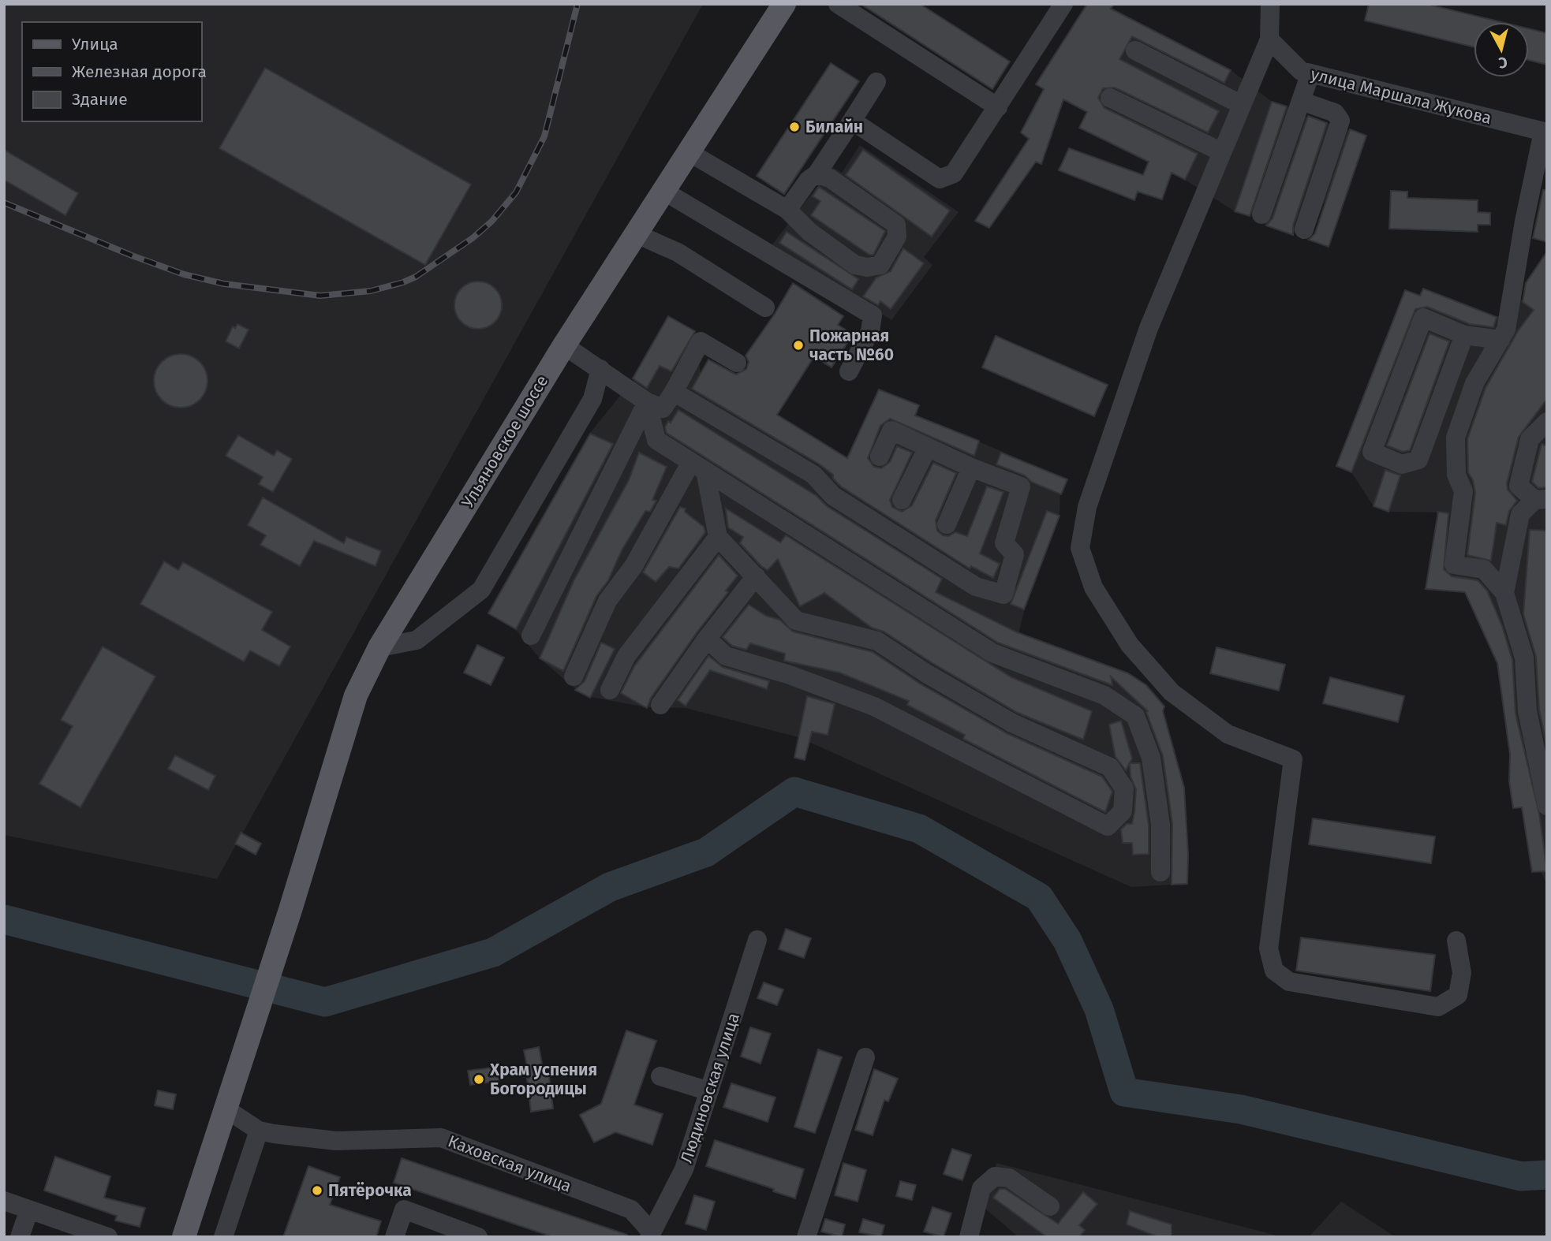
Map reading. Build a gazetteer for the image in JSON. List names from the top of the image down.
{
  "streets": {
    "main road": ["Ульяновское шоссе"],
    "street": ["улица Маршала Жукова", "Людиновская улица", "Каховская улица"]
  },
  "crossings": [
    ["Ульяновское шоссе", "Каховская улица"],
    ["Людиновская улица", "Каховская улица"]
  ],
  "places": [
    "Билайн",
    "Пожарная часть №60",
    "Храм успения Богородицы",
    "Пятёрочка"
  ],
  "legend": ["Улица", "Железная дорога", "Здание"],
  "north": "bottom"
}
